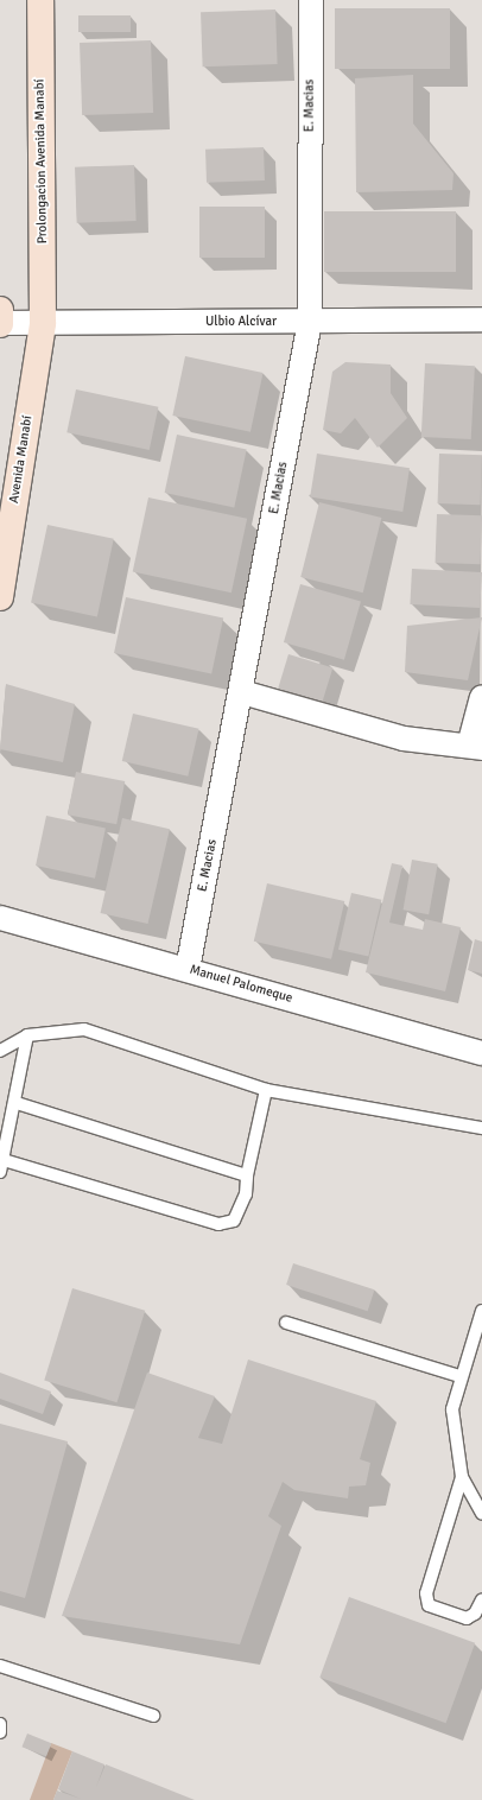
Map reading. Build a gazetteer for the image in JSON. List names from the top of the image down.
{
  "streets": {
    "main road": ["Prolongacion Avenida Manabí", "Avenida Manabí"],
    "street": ["E. Macias", "Ulbio Alcívar", "Manuel Palomeque"]
  },
  "crossings": [
    ["E. Macias", "Ulbio Alcívar"],
    ["E. Macias", "Manuel Palomeque"],
    ["Prolongacion Avenida Manabí", "Ulbio Alcívar"],
    ["Prolongacion Avenida Manabí", "Avenida Manabí"],
    ["Ulbio Alcívar", "Avenida Manabí"]
  ]
}
